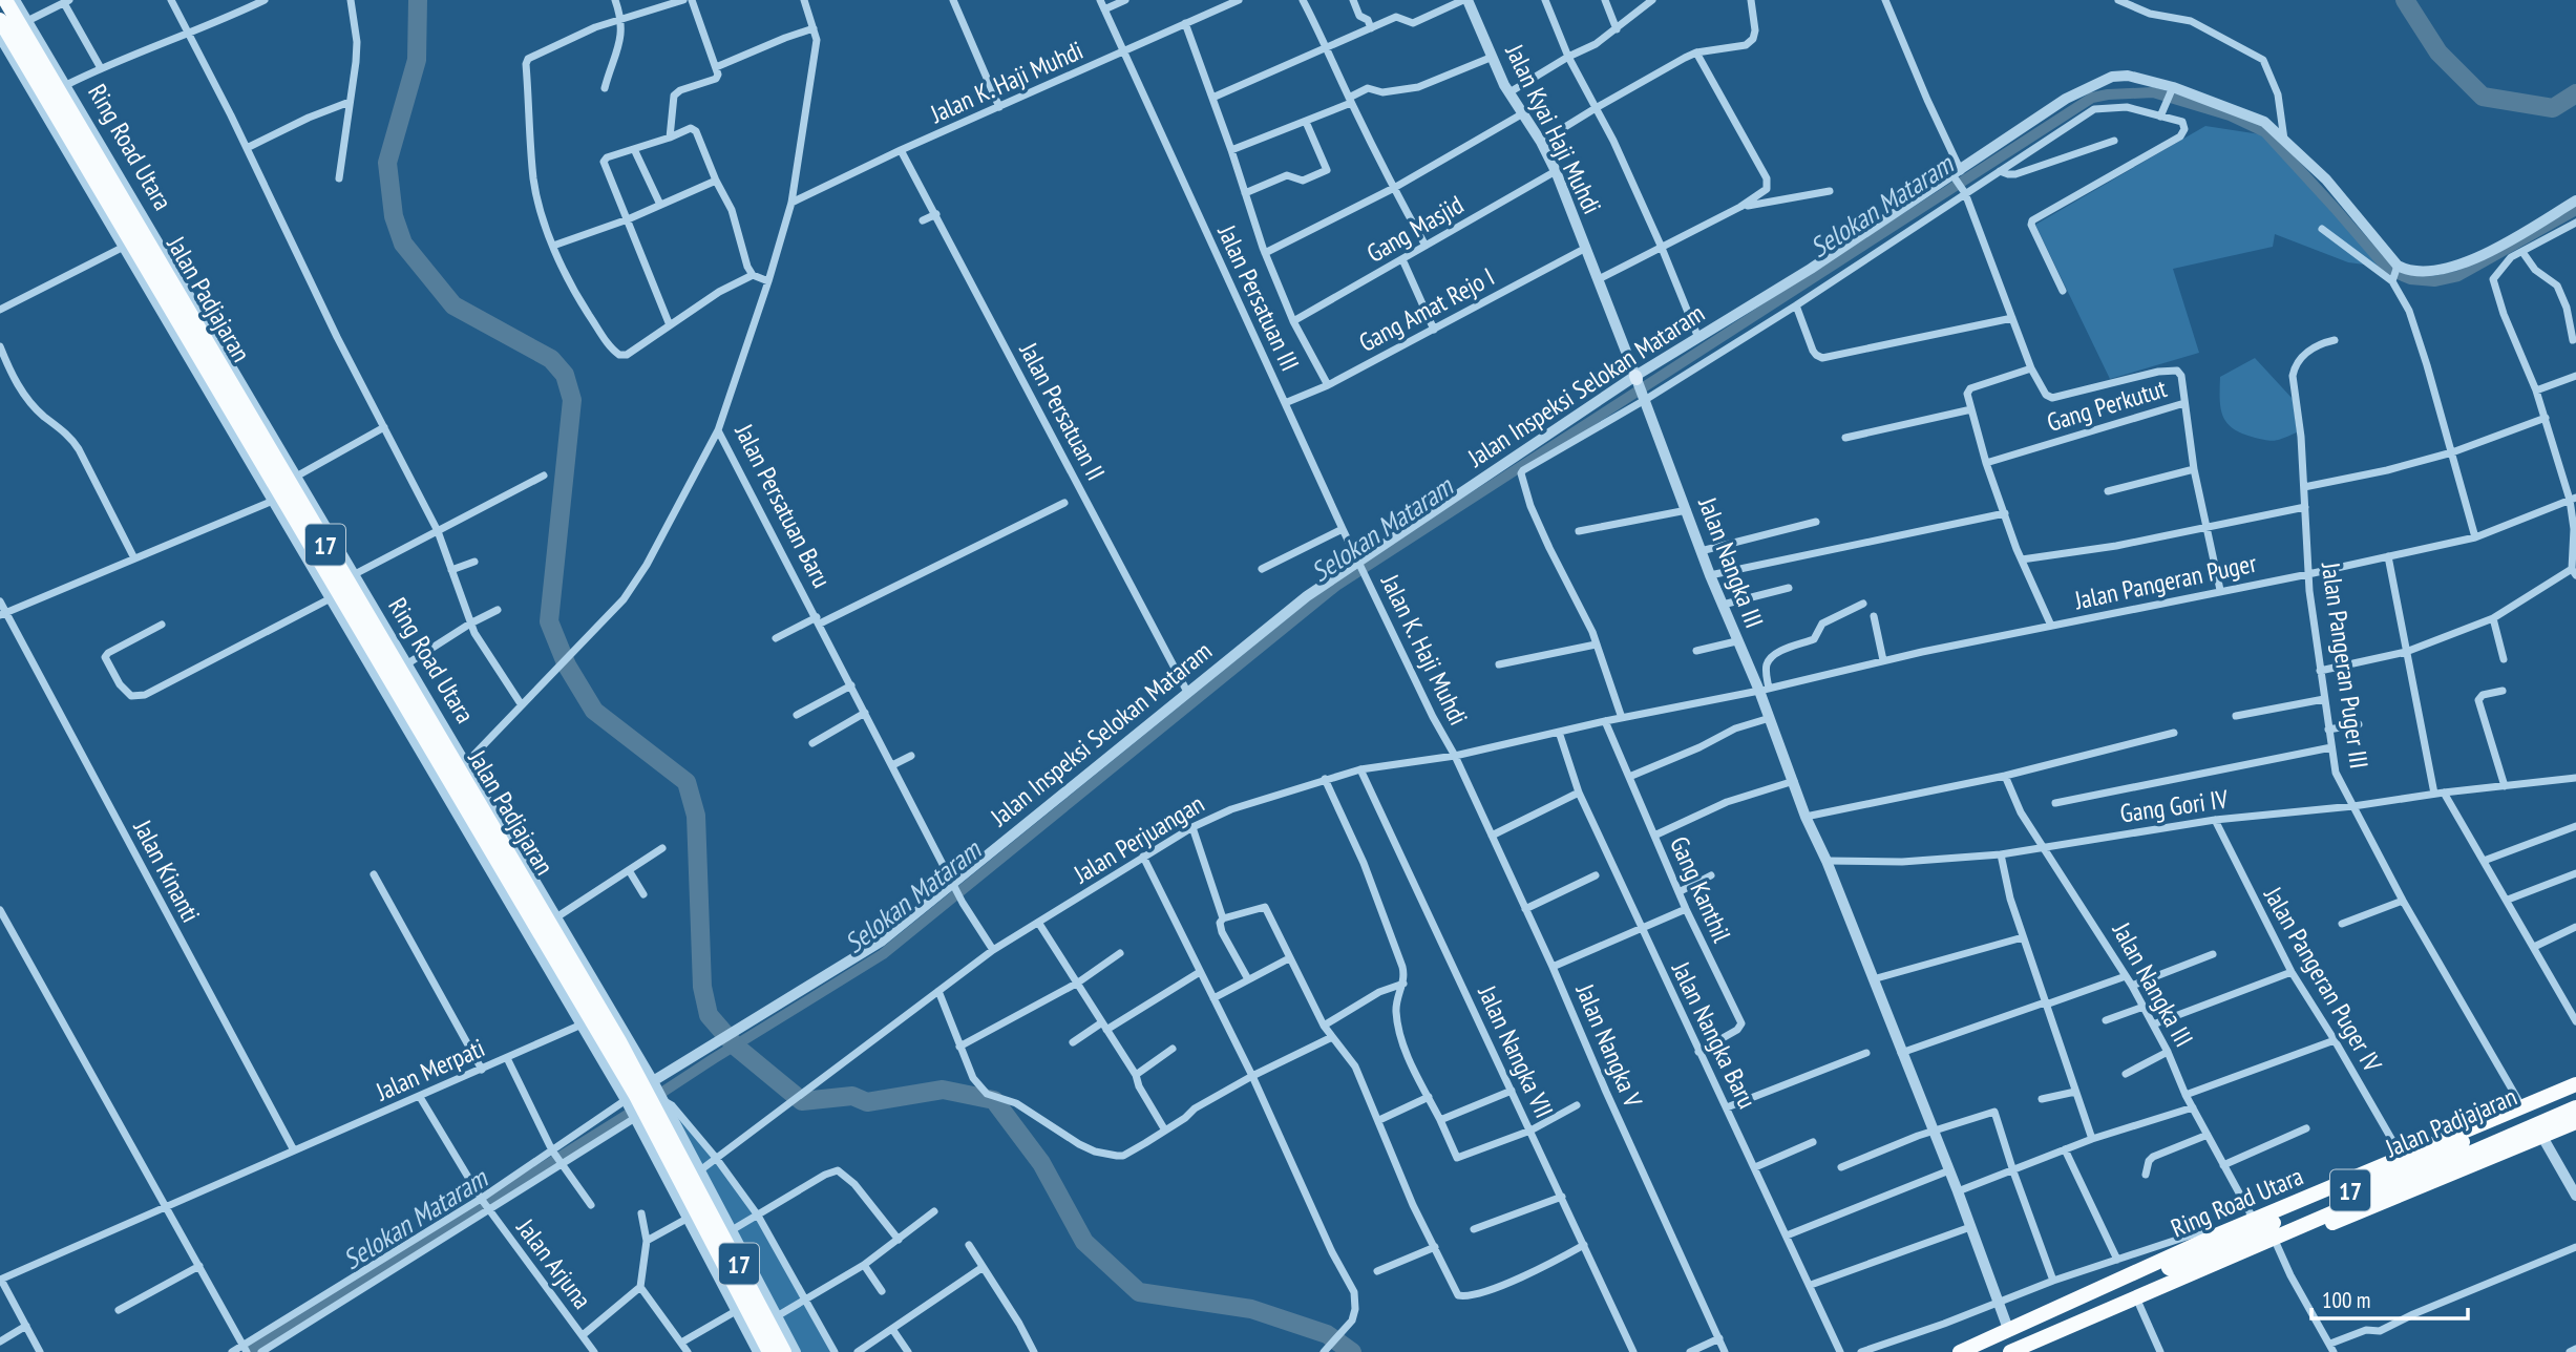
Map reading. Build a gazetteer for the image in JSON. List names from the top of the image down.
{
  "streets": {
    "highway": ["Ring Road Utara", "Jalan Padjajaran", "17"],
    "street": [
      "Jalan K. Haji Muhdi",
      "Jalan Kyai Haji Muhdi",
      "Gang Masjid",
      "Jalan Persatuan III",
      "Gang Amat Rejo I",
      "Jalan Inspeksi Selokan Mataram",
      "Gang Perkutut",
      "Jalan Persatuan II",
      "Jalan Persatuan Baru",
      "Jalan Nangka III",
      "Jalan Pangeran Puger",
      "Jalan Pangeran Puger III",
      "Gang Gori IV",
      "Jalan Perjuangan",
      "Jalan Kinanti",
      "Gang Kanthil",
      "Jalan Pangeran Puger IV",
      "Jalan Nangka Baru",
      "Jalan Nangka V",
      "Jalan Nangka VII",
      "Jalan Merpati",
      "Jalan Arjuna"
    ]
  },
  "crossings": [
    ["Jalan K. Haji Muhdi", "Jalan Persatuan III"],
    ["Jalan K. Haji Muhdi", "Jalan Inspeksi Selokan Mataram"],
    ["Jalan K. Haji Muhdi", "Jalan Persatuan II"],
    ["Jalan K. Haji Muhdi", "Jalan Persatuan Baru"],
    ["Jalan K. Haji Muhdi", "Jalan Perjuangan"],
    ["Jalan K. Haji Muhdi", "Jalan Nangka V"],
    ["Jalan Kyai Haji Muhdi", "Gang Masjid"],
    ["Jalan Kyai Haji Muhdi", "Gang Amat Rejo I"],
    ["Jalan Kyai Haji Muhdi", "Jalan Nangka III"],
    ["Ring Road Utara", "Jalan Padjajaran"],
    ["Ring Road Utara", "Jalan Inspeksi Selokan Mataram"],
    ["Ring Road Utara", "Jalan Nangka III"],
    ["Ring Road Utara", "Jalan Pangeran Puger III"],
    ["Ring Road Utara", "Jalan Perjuangan"],
    ["Ring Road Utara", "Jalan Pangeran Puger IV"],
    ["Ring Road Utara", "Jalan Merpati"],
    ["Jalan Persatuan III", "Gang Amat Rejo I"],
    ["Jalan Persatuan III", "Jalan Inspeksi Selokan Mataram"],
    ["Jalan Padjajaran", "Jalan Inspeksi Selokan Mataram"],
    ["Jalan Padjajaran", "Jalan Merpati"],
    ["Jalan Inspeksi Selokan Mataram", "Jalan Persatuan II"],
    ["Jalan Inspeksi Selokan Mataram", "Jalan Persatuan Baru"],
    ["Jalan Inspeksi Selokan Mataram", "Jalan Nangka III"],
    ["Jalan Inspeksi Selokan Mataram", "Jalan Arjuna"],
    ["Gang Perkutut", "Jalan Pangeran Puger"],
    ["Jalan Persatuan Baru", "Jalan Perjuangan"],
    ["Jalan Nangka III", "Jalan Pangeran Puger"],
    ["Jalan Nangka III", "Gang Gori IV"],
    ["Jalan Nangka III", "Jalan Perjuangan"],
    ["Jalan Pangeran Puger", "Jalan Pangeran Puger III"],
    ["Jalan Pangeran Puger", "Jalan Perjuangan"],
    ["Jalan Pangeran Puger III", "Gang Gori IV"],
    ["Gang Gori IV", "Jalan Pangeran Puger IV"],
    ["Jalan Perjuangan", "Gang Kanthil"],
    ["Jalan Perjuangan", "Jalan Nangka Baru"],
    ["Jalan Perjuangan", "Jalan Nangka V"],
    ["Jalan Perjuangan", "Jalan Nangka VII"],
    ["Jalan Kinanti", "Jalan Merpati"],
    ["Gang Kanthil", "Jalan Nangka Baru"],
    ["Jalan Merpati", "Jalan Arjuna"]
  ],
  "water": ["Selokan Mataram"],
  "scale_bar": "100 m"
}
